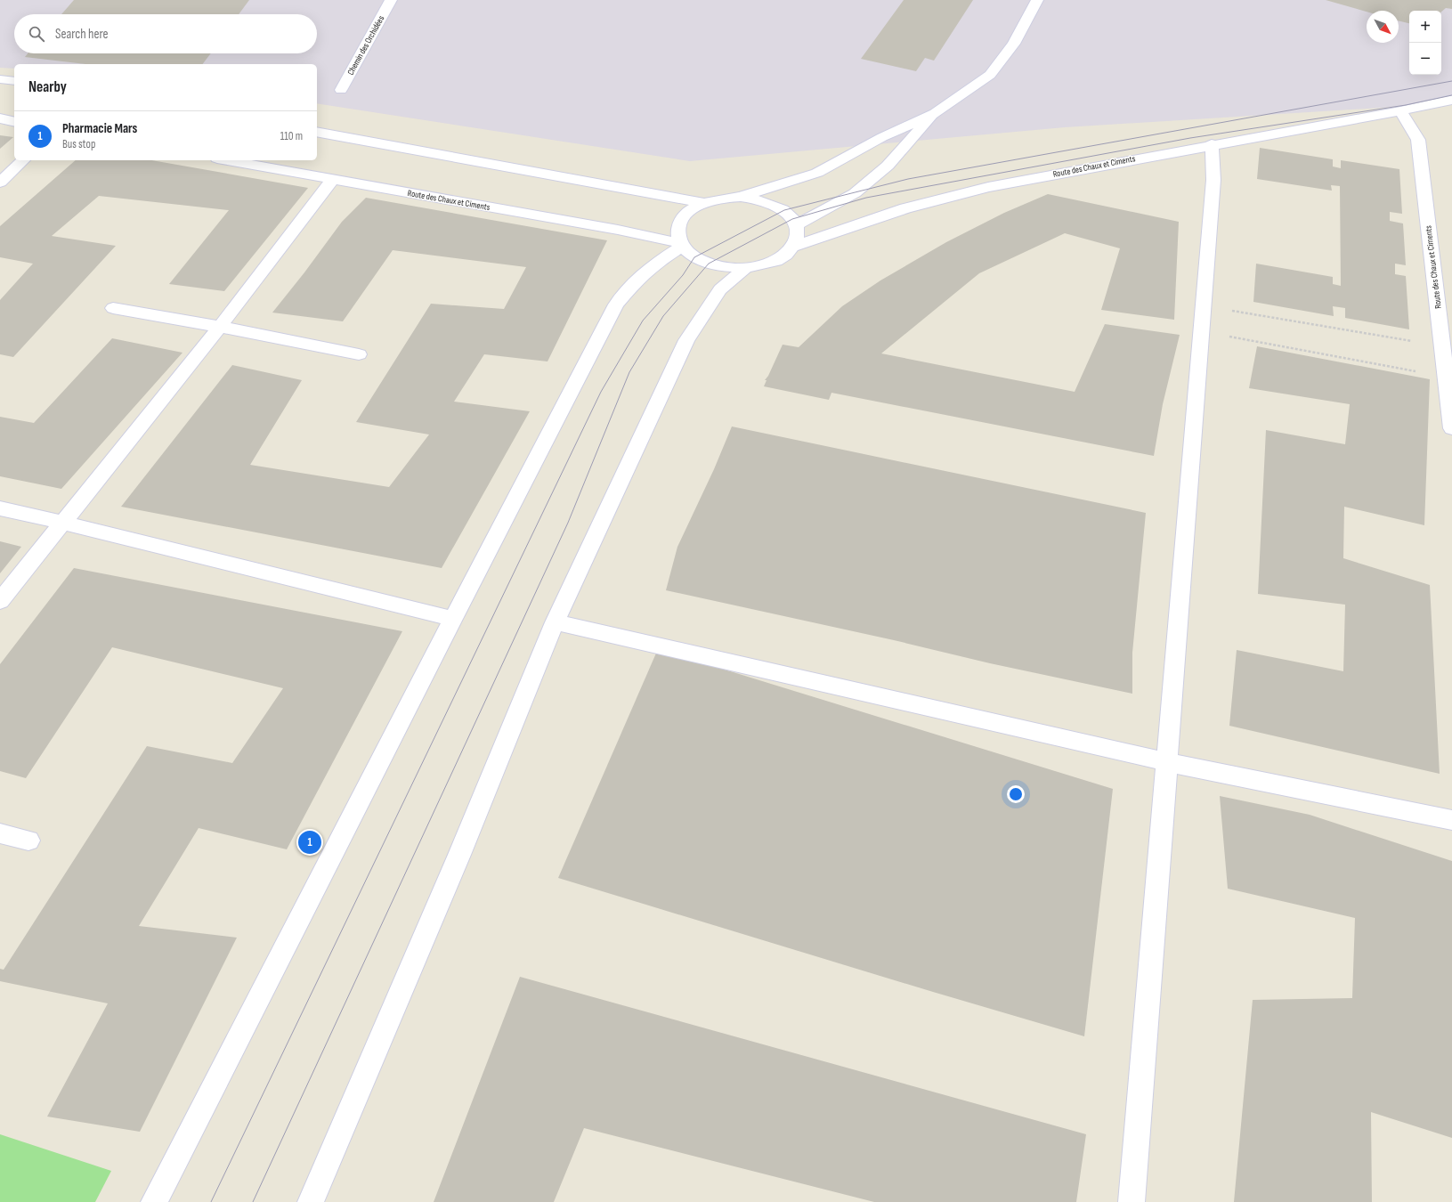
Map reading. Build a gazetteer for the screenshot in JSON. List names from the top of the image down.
{
  "streets": {
    "street": ["Chemin des Orchidées", "Route des Chaux et Ciments"]
  },
  "north": "bottom right",
  "page": {
    "map_buttons": ["+", "−"],
    "search": "Search here",
    "heading": "Nearby",
    "list": [
      {
        "mark": "1",
        "name": "Pharmacie Mars",
        "note": "Bus stop",
        "value": "110 m"
      }
    ],
    "pins": "1"
  }
}
